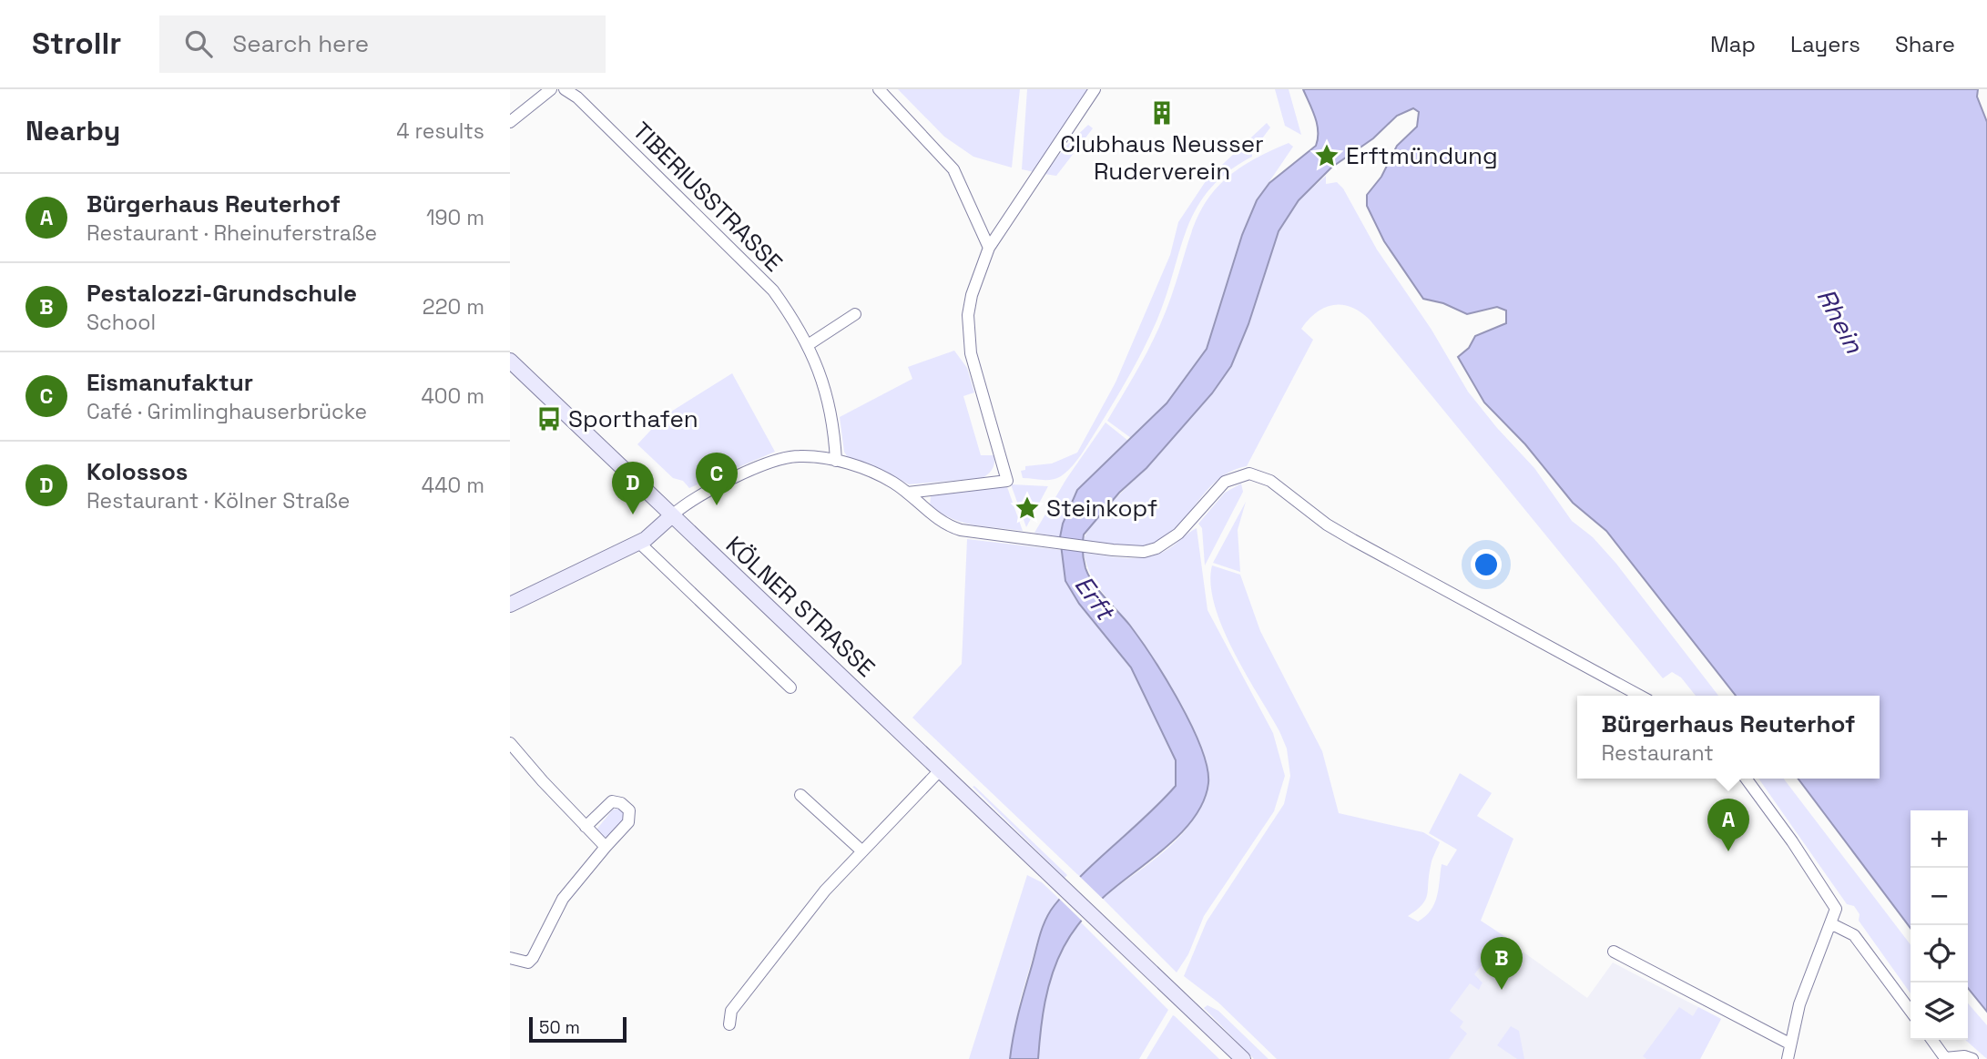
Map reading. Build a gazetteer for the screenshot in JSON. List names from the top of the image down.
{
  "streets": {
    "main road": ["KÖLNER STRASSE"],
    "street": ["TIBERIUSSTRASSE"]
  },
  "water": ["Rhein", "Erft"],
  "places": {
    "building": ["Clubhaus Neusser Ruderverein"],
    "place": ["Erftmündung", "Steinkopf"],
    "bus stop": ["Sporthafen"]
  },
  "scale_bar": "50 m",
  "page": {
    "header": "Strollr",
    "search": "Search here",
    "nav": ["Map", "Layers", "Share"],
    "heading": ["Nearby", "4 results"],
    "list": [
      {
        "mark": "A",
        "name": "Bürgerhaus Reuterhof",
        "note": "Restaurant · Rheinuferstraße",
        "value": "190 m"
      },
      {
        "mark": "B",
        "name": "Pestalozzi-Grundschule",
        "note": "School",
        "value": "220 m"
      },
      {
        "mark": "C",
        "name": "Eismanufaktur",
        "note": "Café · Grimlinghauserbrücke",
        "value": "400 m"
      },
      {
        "mark": "D",
        "name": "Kolossos",
        "note": "Restaurant · Kölner Straße",
        "value": "440 m"
      }
    ],
    "pins": [
      "C",
      "D",
      "A",
      "B"
    ],
    "popup": ["Bürgerhaus Reuterhof", "Restaurant"],
    "map_buttons": ["+", "−"],
    "scale": "50 m"
  }
}
